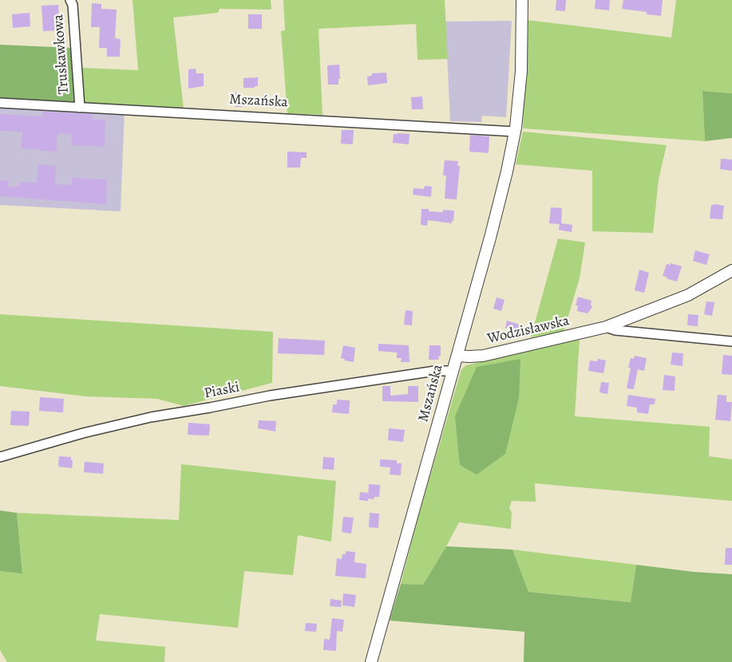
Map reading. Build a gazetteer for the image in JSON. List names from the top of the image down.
{
  "streets": {
    "street": [
      "Truskawkowa",
      "Mszańska",
      "Wodzisławska",
      "Piaski"
    ]
  },
  "crossings": [
    ["Truskawkowa", "Mszańska"],
    ["Mszańska", "Wodzisławska"],
    ["Mszańska", "Piaski"]
  ]
}
